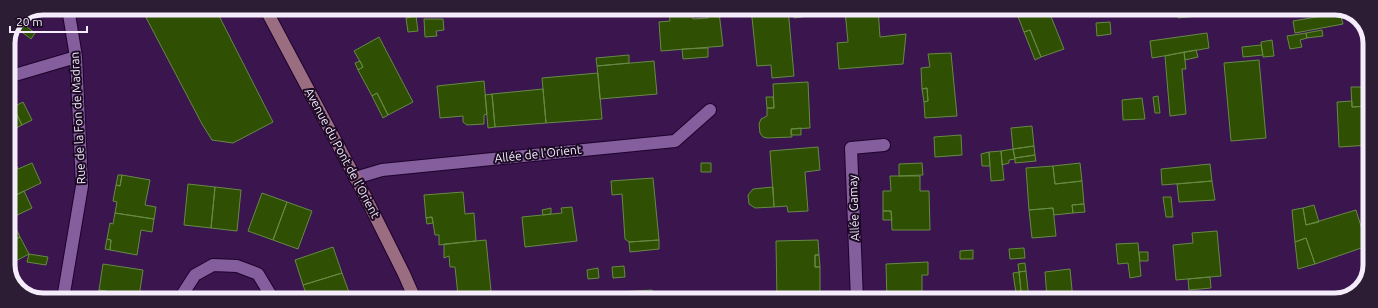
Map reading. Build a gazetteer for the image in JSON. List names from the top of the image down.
{
  "streets": {
    "main road": ["Avenue du Pont de l'Orient"],
    "street": ["Rue de la Fon de Madran", "Allée de l'Orient", "Allée Gamay"]
  },
  "crossings": [
    ["Avenue du Pont de l'Orient", "Allée de l'Orient"]
  ],
  "scale_bar": "20 m"
}
